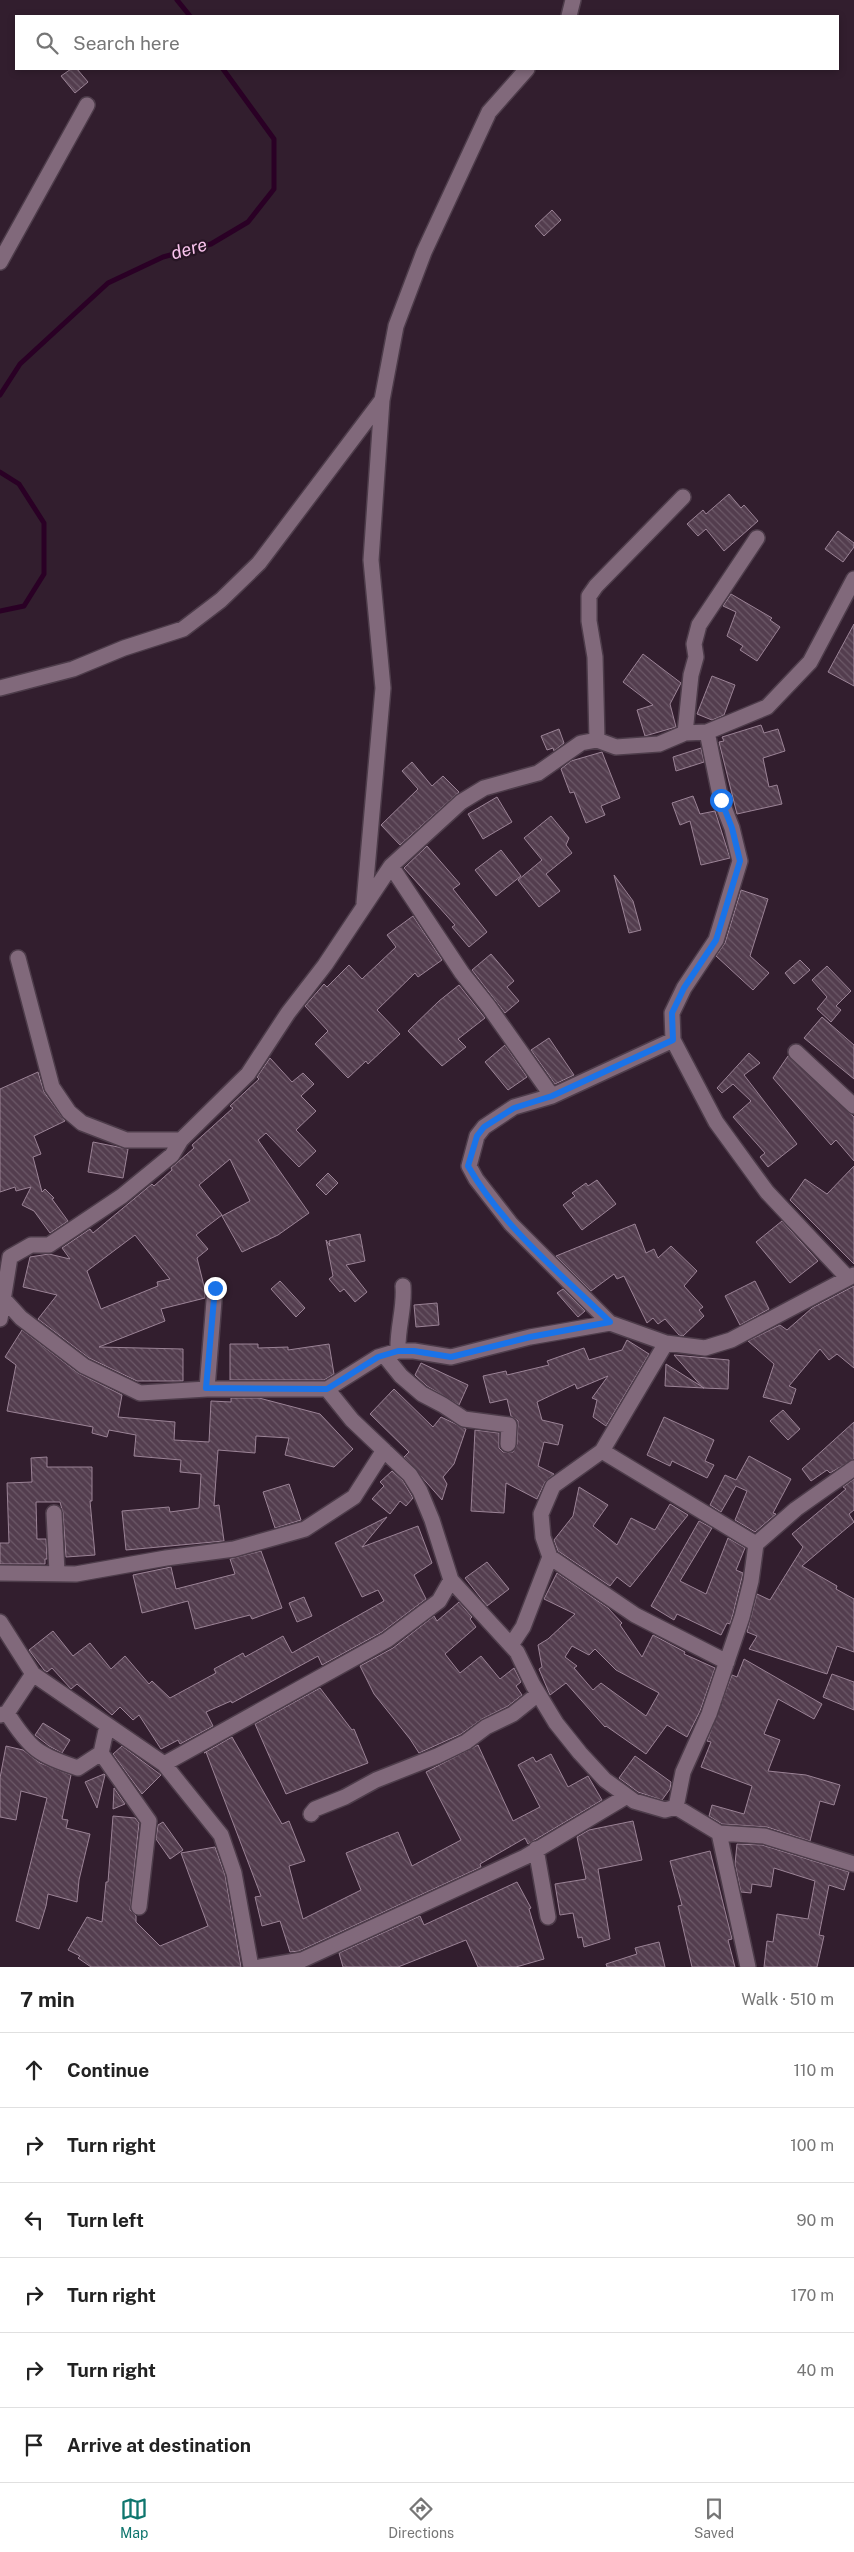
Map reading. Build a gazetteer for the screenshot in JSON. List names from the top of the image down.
{
  "water": ["dere"],
  "page": {
    "search": "Search here",
    "heading": ["7 min", "Walk · 510 m"],
    "list": [
      ["Continue", "110 m"],
      ["Turn right", "100 m"],
      ["Turn left", "90 m"],
      ["Turn right", "170 m"],
      ["Turn right", "40 m"],
      "Arrive at destination"
    ],
    "nav": ["Map", "Directions", "Saved"]
  }
}
